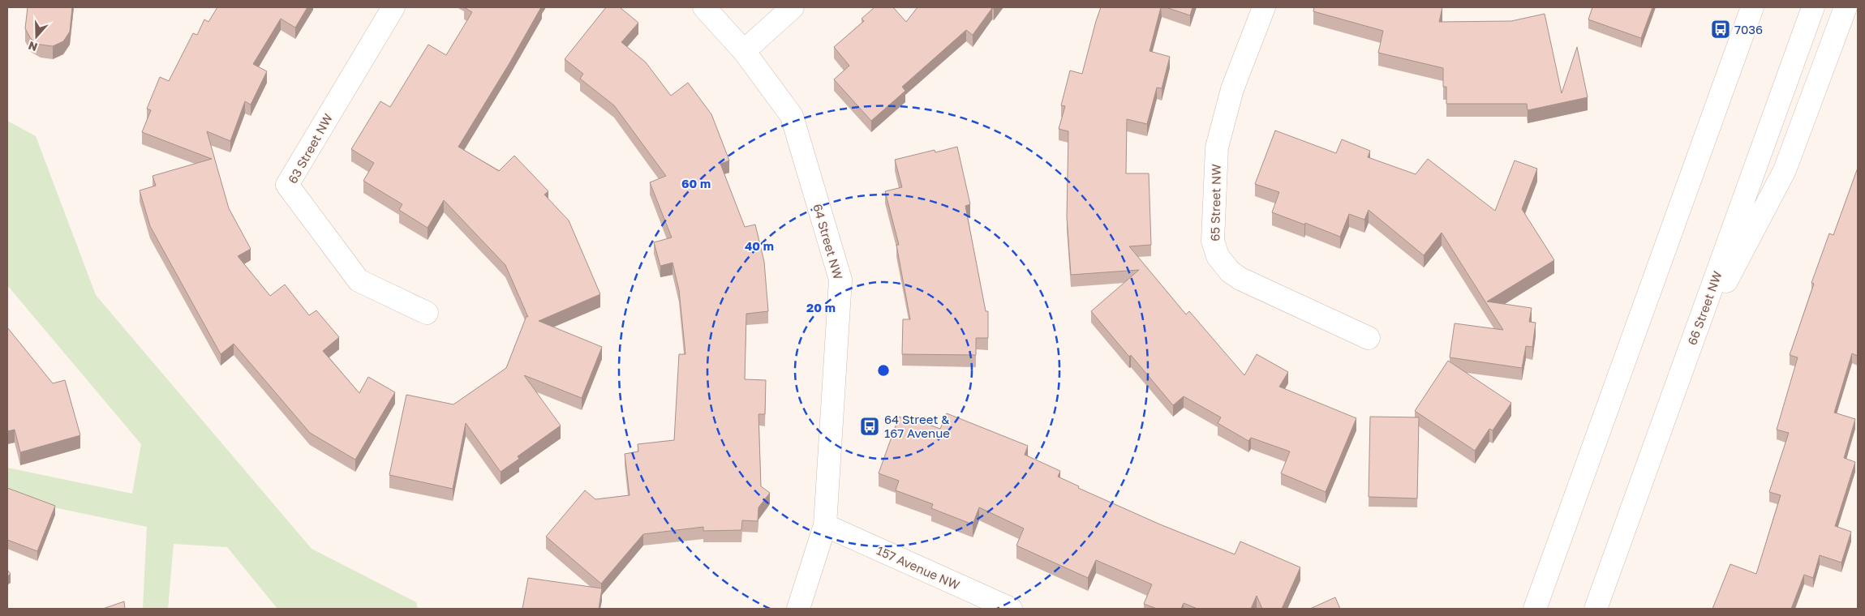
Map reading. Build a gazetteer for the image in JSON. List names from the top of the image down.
{
  "streets": {
    "street": [
      "63 Street NW",
      "65 Street NW",
      "64 Street NW",
      "66 Street NW",
      "157 Avenue NW"
    ]
  },
  "crossings": [
    ["64 Street NW", "157 Avenue NW"]
  ],
  "places": {
    "bus stop": ["7036", "64 Street & 167 Avenue"]
  },
  "north": "bottom",
  "rings": ["60 m", "40 m", "20 m"]
}
